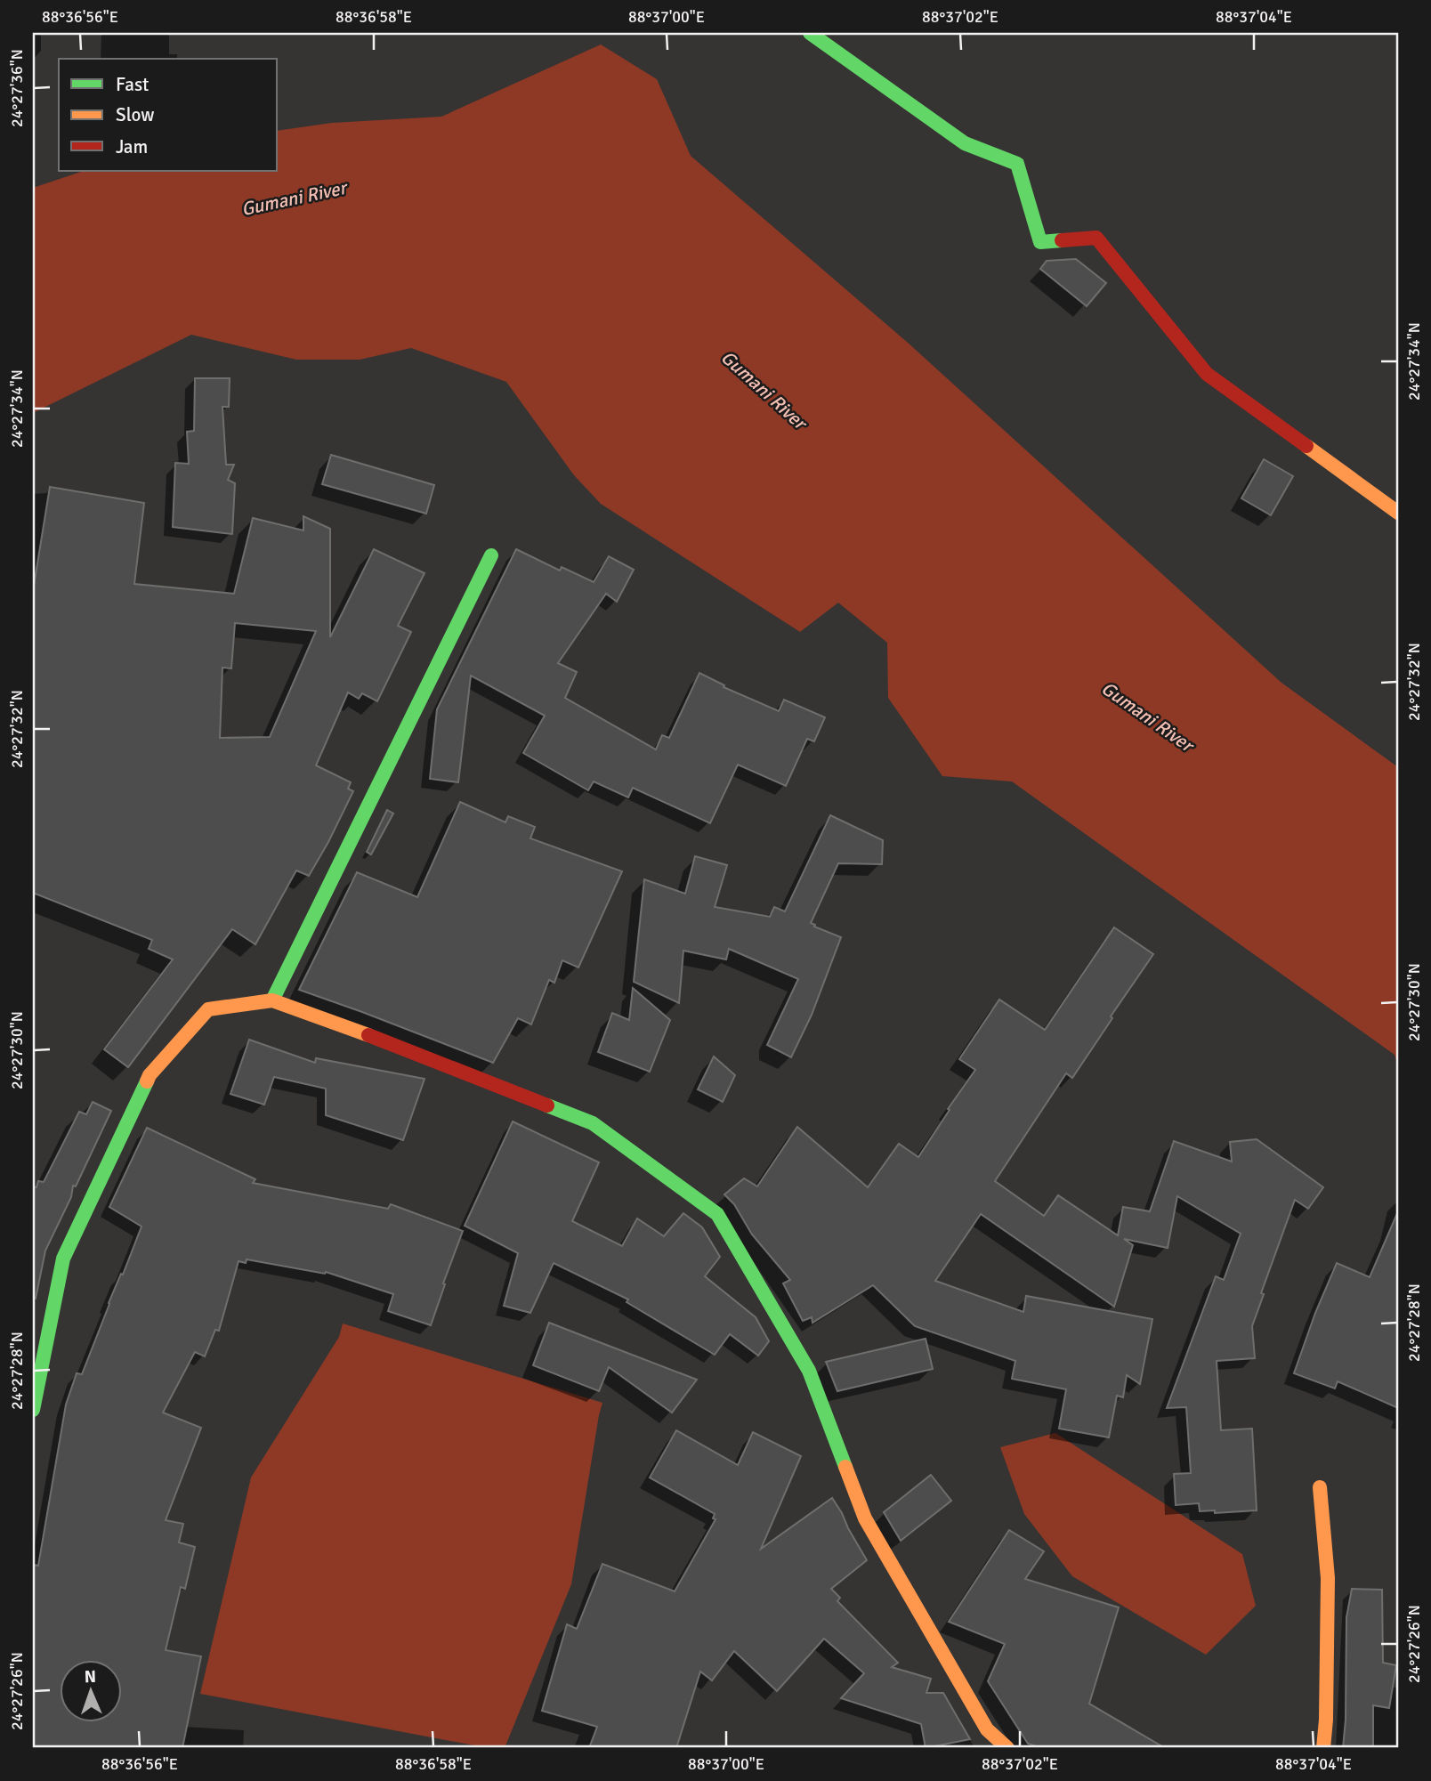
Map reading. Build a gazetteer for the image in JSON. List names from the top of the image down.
{
  "water": ["Gumani River"],
  "legend": ["Fast", "Slow", "Jam"],
  "north": "top",
  "coordinates": [
    "88°36'56\"E",
    "88°36'58\"E",
    "88°37'00\"E",
    "88°37'02\"E",
    "88°37'04\"E",
    "24°27'36\"N",
    "24°27'34\"N",
    "24°27'32\"N",
    "24°27'30\"N",
    "24°27'28\"N",
    "24°27'26\"N"
  ]
}
